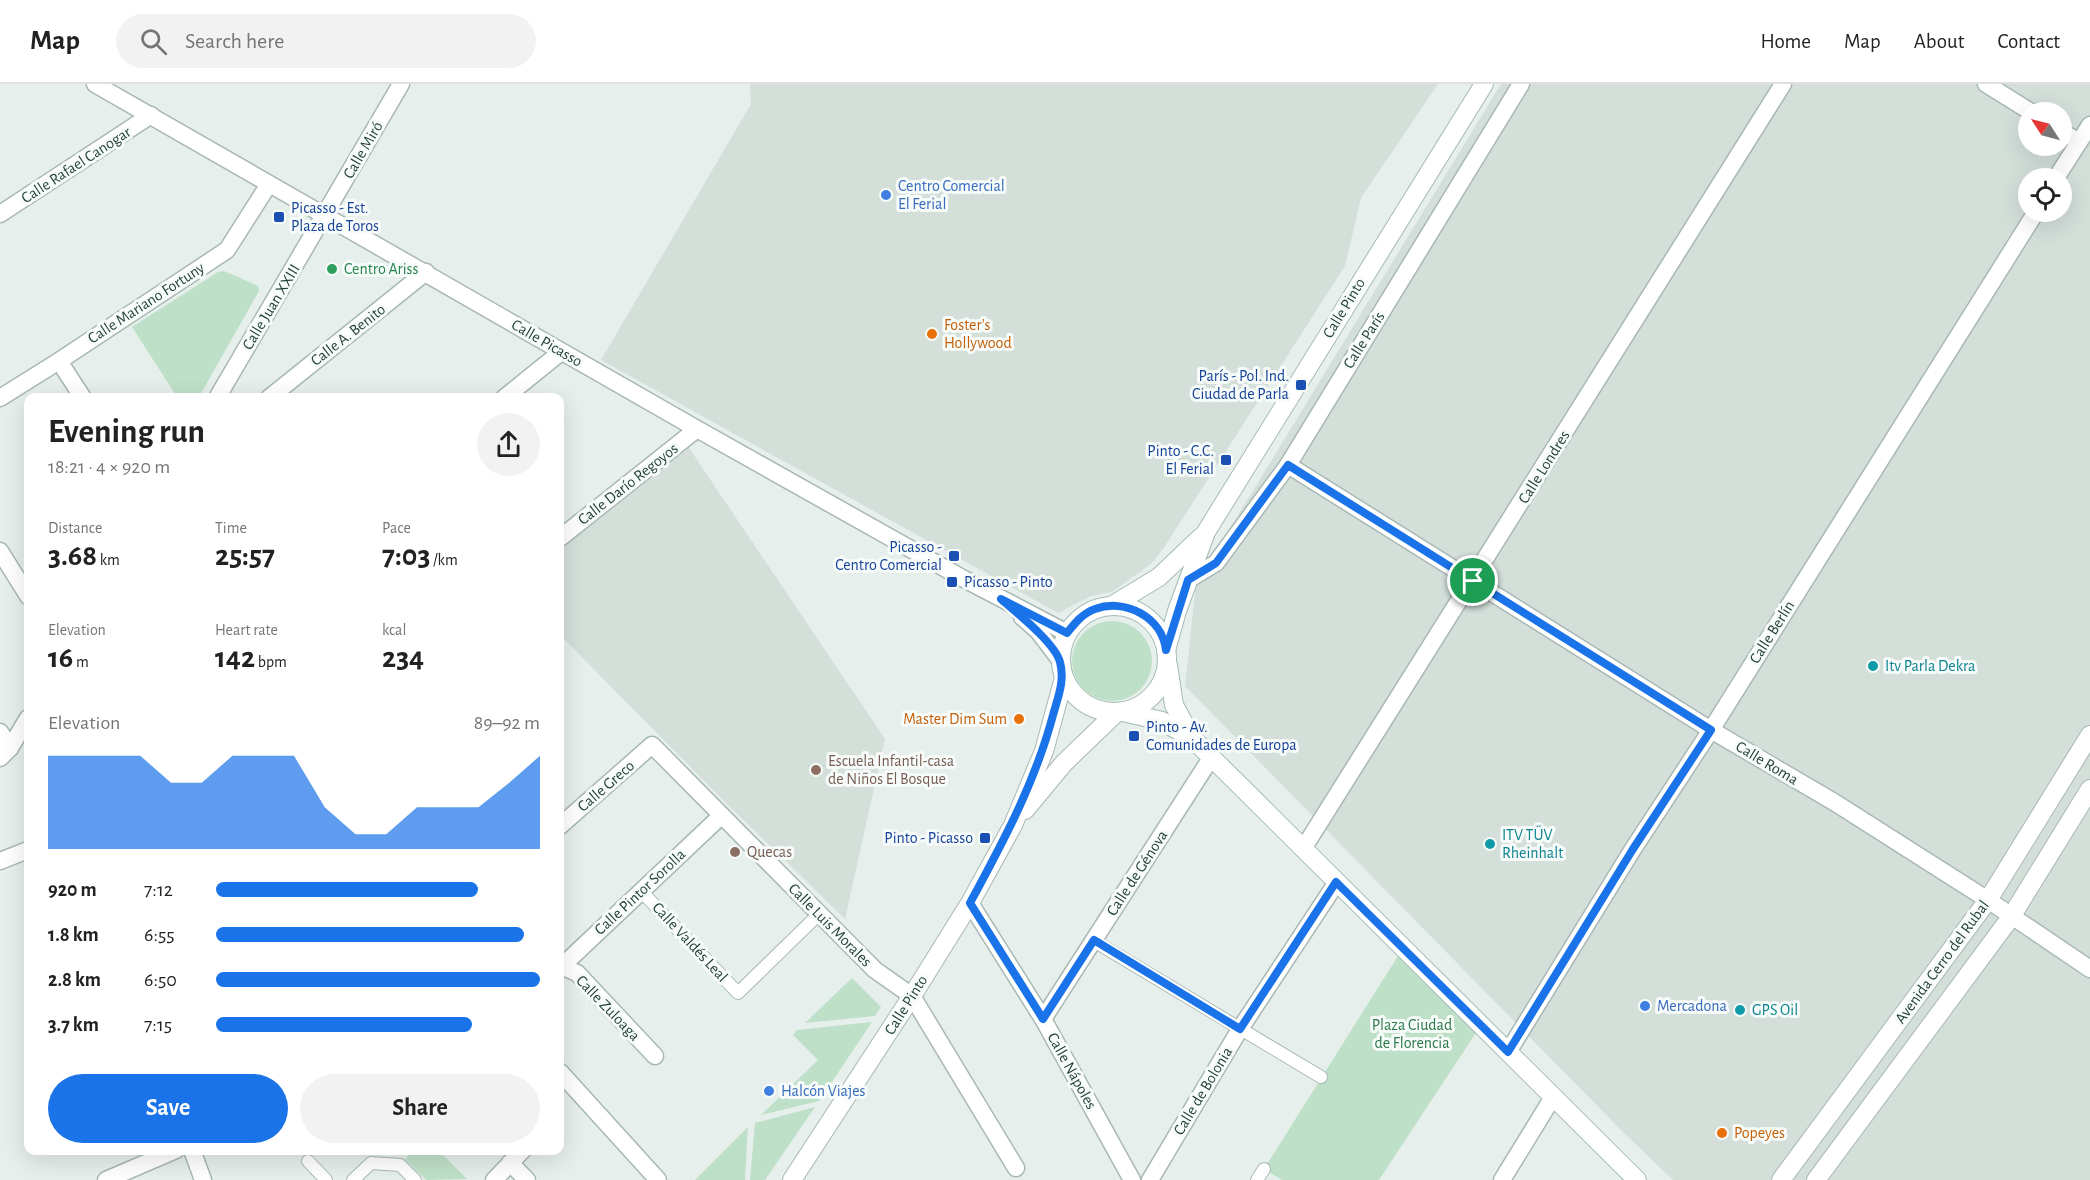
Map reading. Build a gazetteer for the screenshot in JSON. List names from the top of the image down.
{
  "streets": {
    "main road": ["Calle Pinto", "Avenida Cerro del Rubal"],
    "street": [
      "Calle Miró",
      "Calle Rafael Canogar",
      "Calle Mariano Fortuny",
      "Calle Juan XXIII",
      "Calle A. Benito",
      "Calle París",
      "Calle Picasso",
      "Calle Londres",
      "Calle Darío Regoyos",
      "Calle Berlín",
      "Calle Roma",
      "Calle Greco",
      "Calle de Génova",
      "Calle Pintor Sorolla",
      "Calle Luis Morales",
      "Calle Valdés Leal",
      "Calle Zuloaga",
      "Calle Nápoles",
      "Calle de Bolonia"
    ]
  },
  "crossings": [
    ["Calle Miró", "Calle Juan XXIII"],
    ["Calle Miró", "Calle Picasso"],
    ["Calle Rafael Canogar", "Calle Picasso"],
    ["Calle Mariano Fortuny", "Calle Picasso"],
    ["Calle Juan XXIII", "Calle Picasso"],
    ["Calle Pinto", "Calle París"],
    ["Calle Pinto", "Calle Picasso"],
    ["Calle Pinto", "Calle Luis Morales"],
    ["Calle Pinto", "Calle Nápoles"],
    ["Calle A. Benito", "Calle Picasso"],
    ["Calle París", "Calle Roma"],
    ["Calle Picasso", "Calle Darío Regoyos"],
    ["Calle Londres", "Calle Roma"],
    ["Calle Berlín", "Calle Roma"],
    ["Calle Roma", "Avenida Cerro del Rubal"],
    ["Calle Greco", "Calle Luis Morales"],
    ["Calle de Génova", "Calle Nápoles"],
    ["Calle Pintor Sorolla", "Calle Luis Morales"],
    ["Calle Pintor Sorolla", "Calle Valdés Leal"],
    ["Calle Luis Morales", "Calle Valdés Leal"]
  ],
  "parks": ["Plaza Ciudad de Florencia"],
  "places": {
    "other": [
      "Centro Comercial El Ferial",
      "Centro Ariss",
      "Foster's Hollywood",
      "Itv Parla Dekra",
      "Master Dim Sum",
      "Escuela Infantil-casa de Niños El Bosque",
      "ITV TÜV Rheinhalt",
      "Quecas",
      "Mercadona",
      "GPS Oil",
      "Halcón Viajes",
      "Popeyes"
    ],
    "transit": [
      "Picasso - Est. Plaza de Toros",
      "París - Pol. Ind. Ciudad de Parla",
      "Pinto - C.C. El Ferial",
      "Picasso - Centro Comercial",
      "Picasso - Pinto",
      "Pinto - Av. Comunidades de Europa",
      "Pinto - Picasso"
    ]
  },
  "north": "top left",
  "page": {
    "header": "Map",
    "search": "Search here",
    "nav": [
      "Home",
      "Map",
      "About",
      "Contact"
    ],
    "heading": ["Evening run", "18:21 · 4 × 920 m"],
    "stats": [
      ["Distance", "3.68 km"],
      ["Time", "25:57"],
      ["Pace", "7:03 /km"],
      ["Elevation", "16 m"],
      ["Heart rate", "142 bpm"],
      ["kcal", "234"]
    ],
    "chart": ["Elevation", "89–92 m"],
    "list": [
      {
        "name": "920 m",
        "note": "7:12"
      },
      {
        "name": "1.8 km",
        "note": "6:55"
      },
      {
        "name": "2.8 km",
        "note": "6:50"
      },
      {
        "name": "3.7 km",
        "note": "7:15"
      }
    ],
    "buttons": ["Save", "Share"]
  }
}
